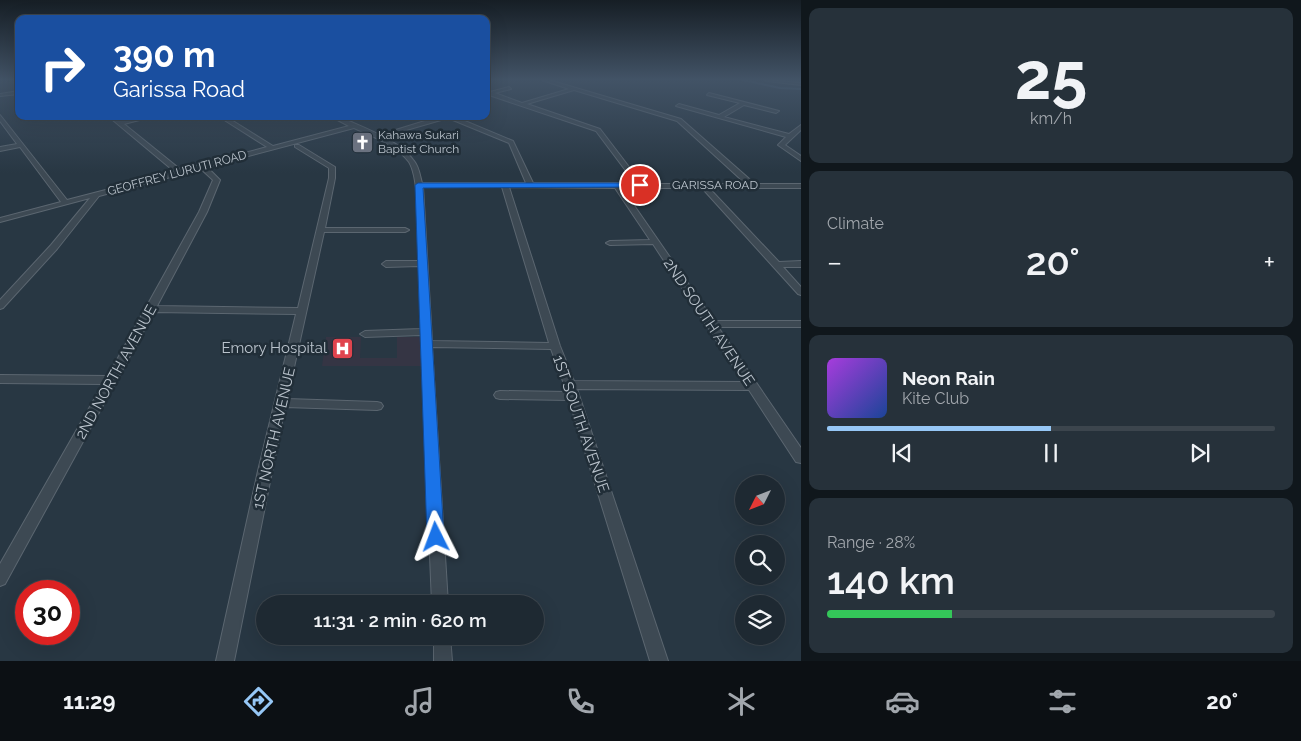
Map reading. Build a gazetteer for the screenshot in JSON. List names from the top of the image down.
{
  "streets": {
    "street": [
      "GEOFFREY LURUTI ROAD",
      "GARISSA ROAD",
      "2ND SOUTH AVENUE",
      "2ND NORTH AVENUE",
      "1ST SOUTH AVENUE",
      "1ST NORTH AVENUE"
    ]
  },
  "crossings": [
    ["GEOFFREY LURUTI ROAD", "2ND NORTH AVENUE"],
    ["GEOFFREY LURUTI ROAD", "1ST NORTH AVENUE"],
    ["GARISSA ROAD", "2ND SOUTH AVENUE"],
    ["GARISSA ROAD", "1ST SOUTH AVENUE"]
  ],
  "places": {
    "church": ["Kahawa Sukari Baptist Church"],
    "hospital": ["Emory Hospital"]
  },
  "north": "bottom left",
  "page": {
    "tile": [
      ["25", "km/h"],
      "Climate",
      ["Range · 28%", "140 km"]
    ],
    "turn": ["390 m", "Garissa Road"],
    "heat": ["−", "20°", "+"],
    "song": ["Neon Rain", "Kite Club"],
    "limit": "30",
    "trip": "11:31 · 2 min · 620 m",
    "tabs": ["11:29", "20°"]
  }
}
